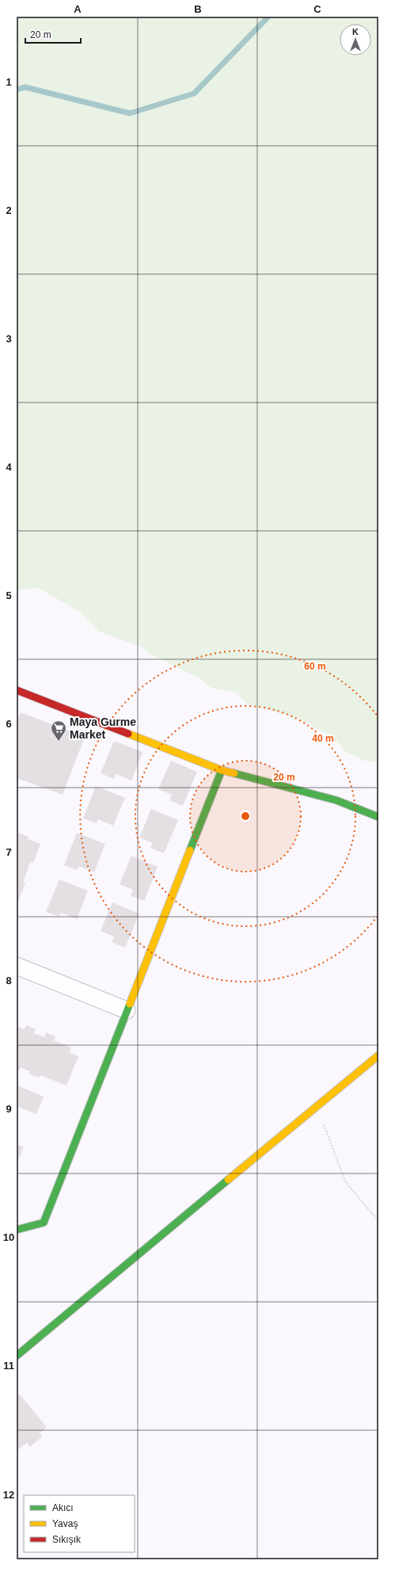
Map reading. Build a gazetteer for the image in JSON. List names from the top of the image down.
{
  "places": {
    "supermarket": ["Maya Gurme Market"]
  },
  "legend": ["Akıcı", "Yavaş", "Sıkışık"],
  "scale_bar": "20 m",
  "north": "top",
  "grid": {
    "columns": ["A", "B", "C"],
    "rows": [
      "1",
      "2",
      "3",
      "4",
      "5",
      "6",
      "7",
      "8",
      "9",
      "10",
      "11",
      "12"
    ]
  },
  "rings": ["60 m", "40 m", "20 m"]
}
